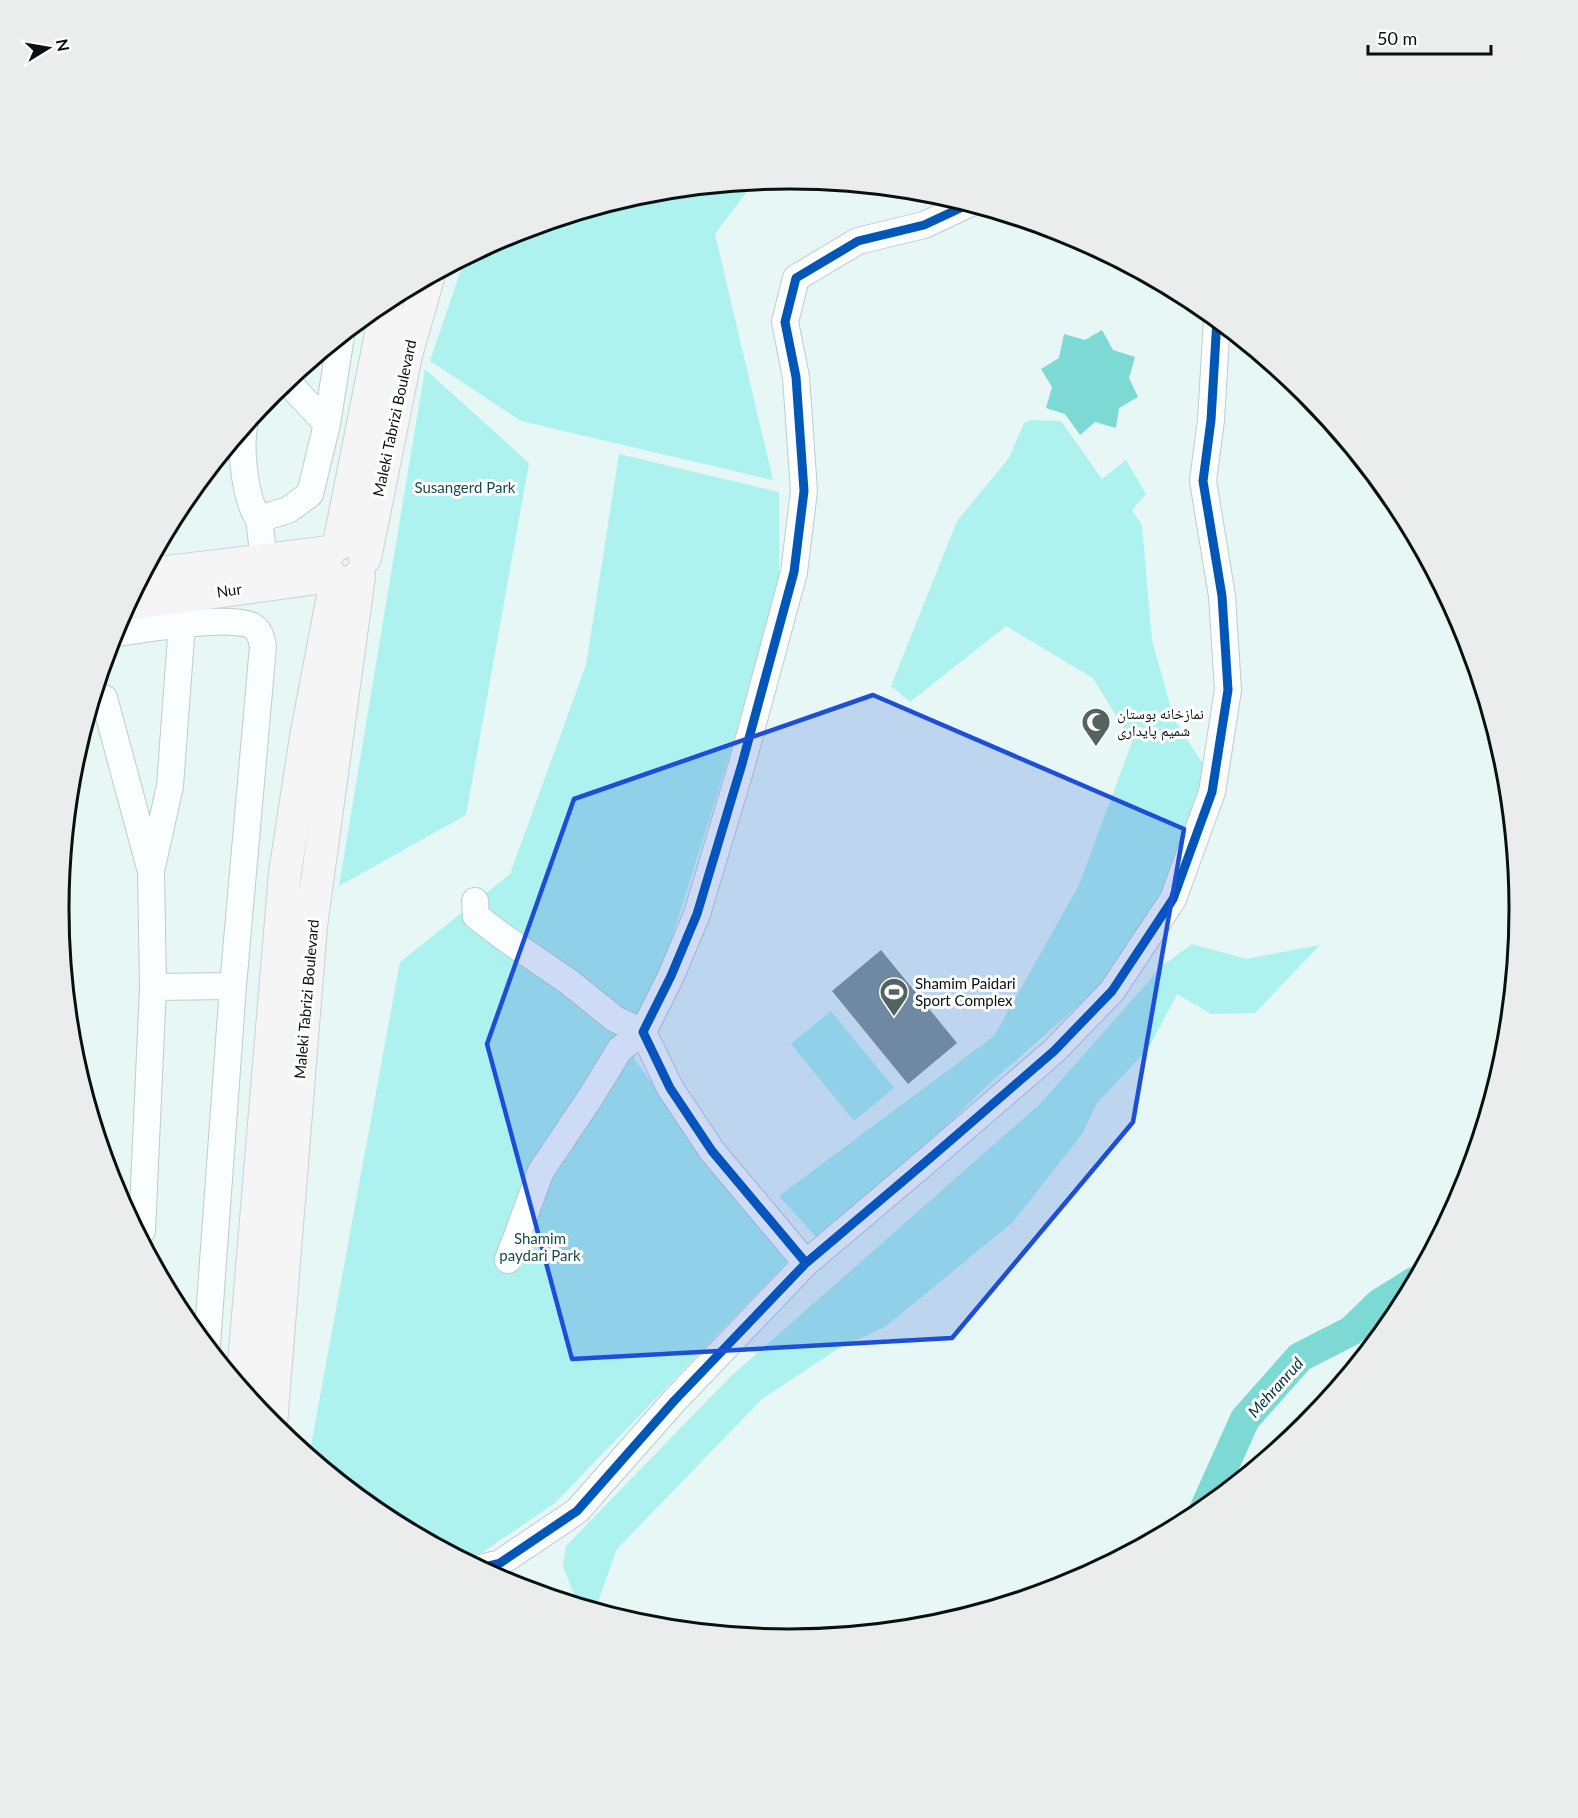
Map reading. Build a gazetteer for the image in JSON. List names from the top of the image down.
{
  "streets": {
    "main road": ["Maleki Tabrizi Boulevard", "Nur"]
  },
  "crossings": [
    ["Maleki Tabrizi Boulevard", "Nur"]
  ],
  "water": ["Mehranrud"],
  "parks": ["Susangerd Park", "Shamim paydari Park"],
  "places": {
    "mosque": ["نمازخانه بوستان شمیم پایداری"],
    "sports": ["Shamim Paidari Sport Complex"]
  },
  "scale_bar": "50 m",
  "north": "right"
}
